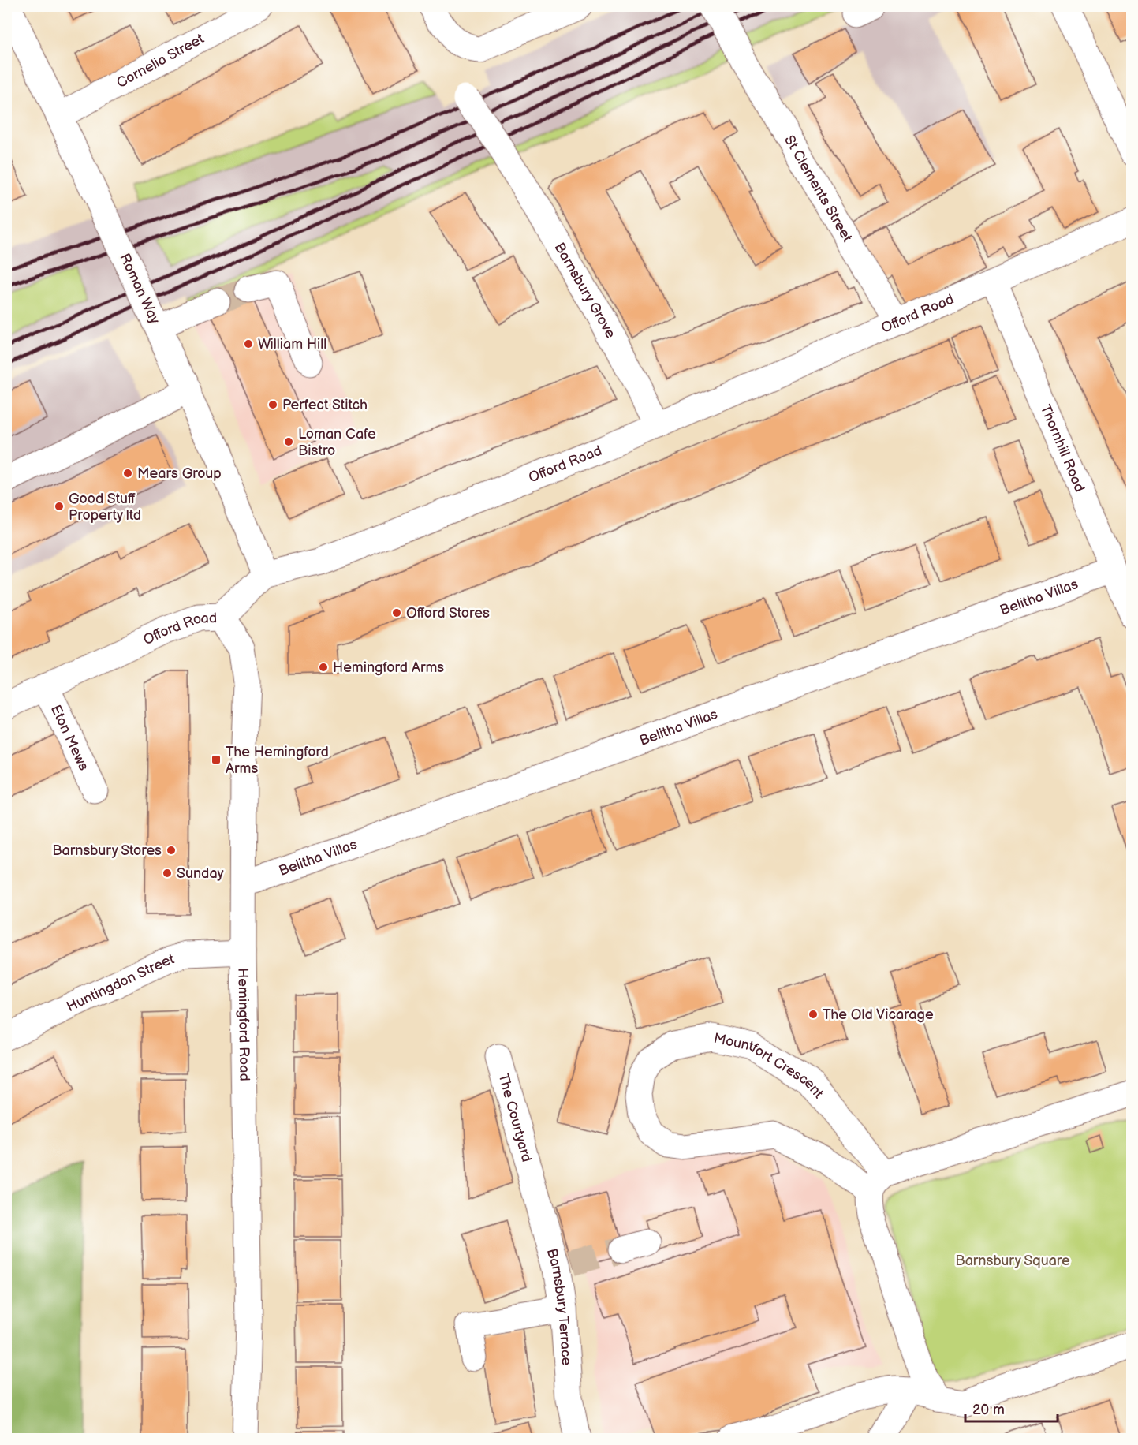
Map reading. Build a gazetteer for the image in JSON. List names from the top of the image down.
{
  "streets": {
    "street": [
      "Cornelia Street",
      "St Clements Street",
      "Roman Way",
      "Barnsbury Grove",
      "Offord Road",
      "Thornhill Road",
      "Belitha Villas",
      "Eton Mews",
      "Huntingdon Street",
      "Hemingford Road",
      "Mountfort Crescent",
      "The Courtyard",
      "Barnsbury Terrace"
    ]
  },
  "crossings": [
    ["Cornelia Street", "Roman Way"],
    ["St Clements Street", "Offord Road"],
    ["Roman Way", "Offord Road"],
    ["Barnsbury Grove", "Offord Road"],
    ["Offord Road", "Thornhill Road"],
    ["Offord Road", "Eton Mews"],
    ["Offord Road", "Hemingford Road"],
    ["Thornhill Road", "Belitha Villas"],
    ["Belitha Villas", "Hemingford Road"],
    ["Huntingdon Street", "Hemingford Road"],
    ["The Courtyard", "Barnsbury Terrace"]
  ],
  "parks": ["Barnsbury Square"],
  "places": {
    "other": [
      "William Hill",
      "Perfect Stitch",
      "Loman Cafe Bistro",
      "Mears Group",
      "Good Stuff Property ltd",
      "Offord Stores",
      "Hemingford Arms",
      "Barnsbury Stores",
      "Sunday",
      "The Old Vicarage"
    ],
    "transit": ["The Hemingford Arms"]
  },
  "scale_bar": "20 m"
}
